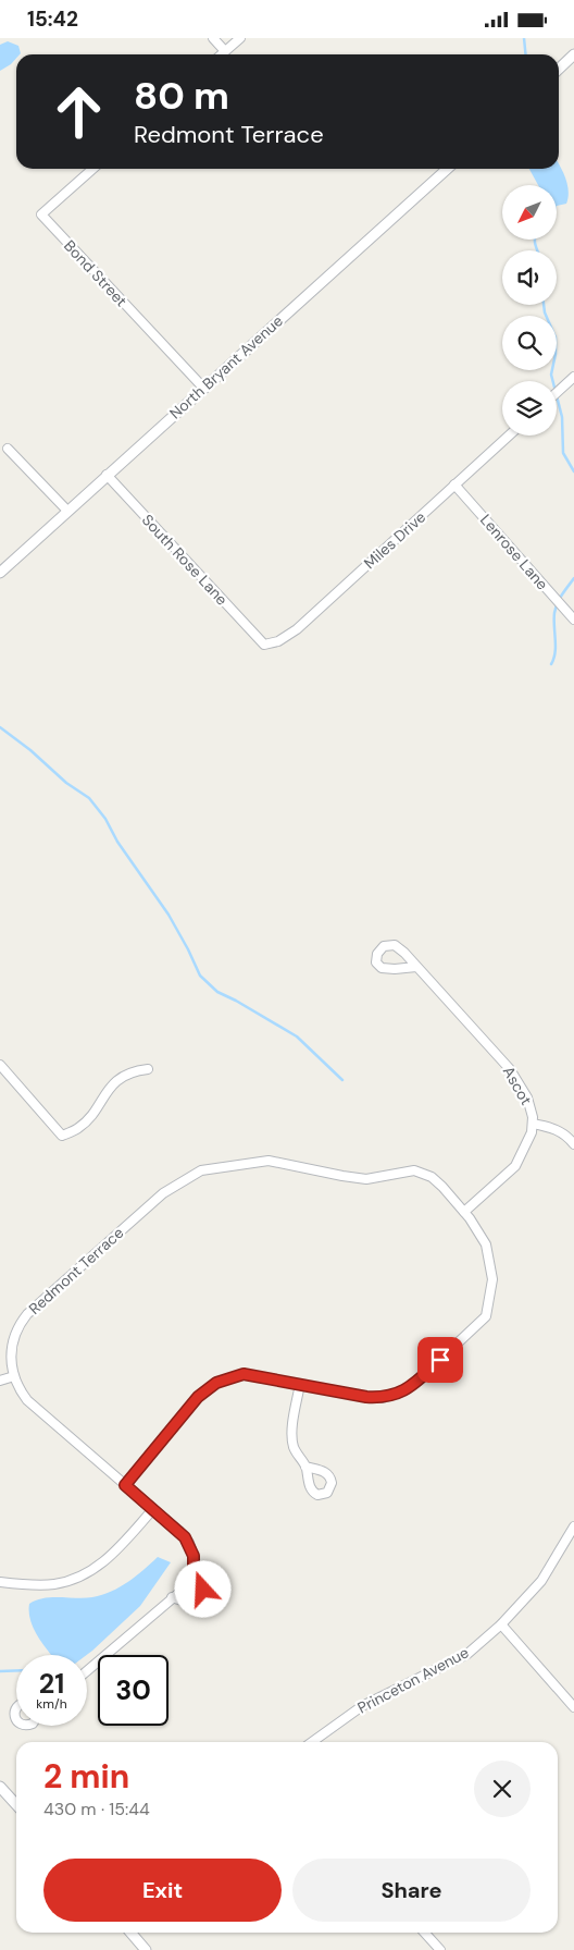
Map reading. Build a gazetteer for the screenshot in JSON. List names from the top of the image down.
{
  "streets": {
    "street": [
      "Bond Street",
      "North Bryant Avenue",
      "Miles Drive",
      "Lenrose Lane",
      "South Rose Lane",
      "Ascot",
      "Redmont Terrace",
      "Princeton Avenue"
    ]
  },
  "crossings": [
    ["Bond Street", "North Bryant Avenue"],
    ["North Bryant Avenue", "South Rose Lane"],
    ["Miles Drive", "Lenrose Lane"],
    ["Miles Drive", "South Rose Lane"],
    ["Ascot", "Redmont Terrace"]
  ],
  "north": "bottom left",
  "page": {
    "status": "15:42",
    "turn": ["80 m", "Redmont Terrace"],
    "speed": "21 km/h",
    "limit": "30",
    "heading": ["2 min", "430 m · 15:44"],
    "buttons": ["Exit", "Share"]
  }
}
